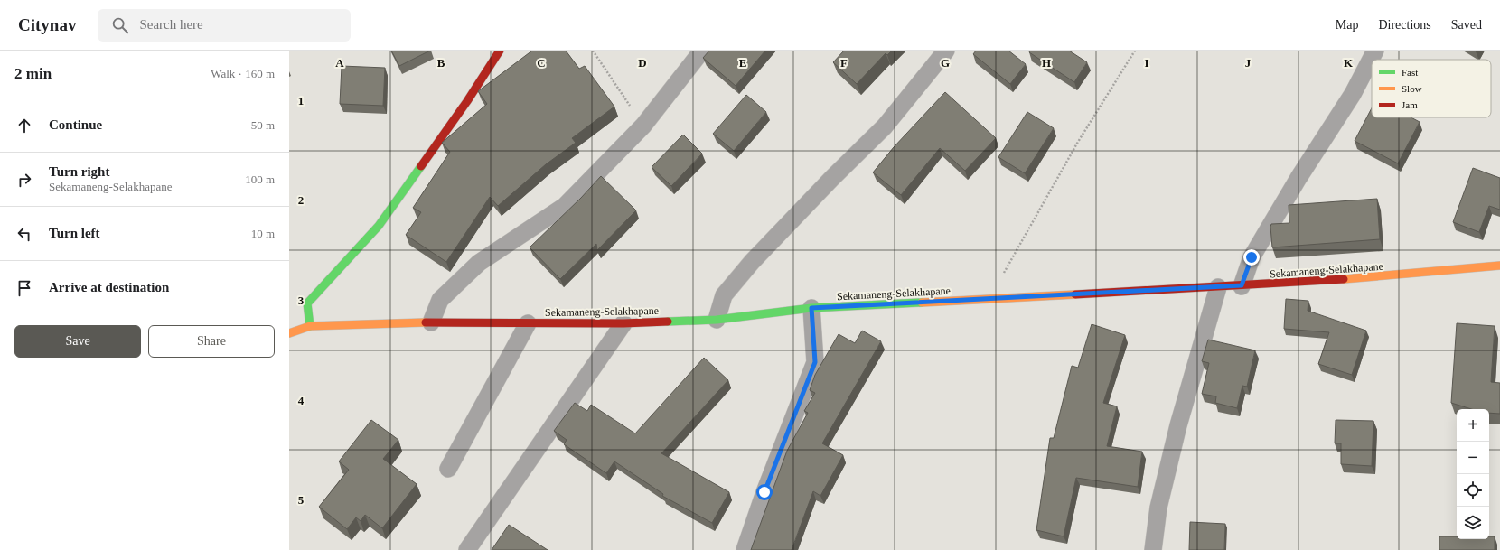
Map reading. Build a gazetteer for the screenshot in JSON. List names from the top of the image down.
{
  "streets": {
    "street": ["Sekamaneng-Selakhapane"]
  },
  "legend": ["Fast", "Slow", "Jam"],
  "page": {
    "header": "Citynav",
    "search": "Search here",
    "nav": ["Map", "Directions", "Saved"],
    "heading": ["2 min", "Walk · 160 m"],
    "list": [
      ["Continue", "50 m"],
      ["Turn right", "Sekamaneng-Selakhapane", "100 m"],
      ["Turn left", "10 m"],
      "Arrive at destination"
    ],
    "buttons": ["Save", "Share"],
    "map_buttons": ["+", "−"]
  },
  "grid": {
    "columns": [
      "A",
      "B",
      "C",
      "D",
      "E",
      "F",
      "G",
      "H",
      "I",
      "J",
      "K"
    ],
    "rows": [
      "1",
      "2",
      "3",
      "4",
      "5"
    ]
  }
}
